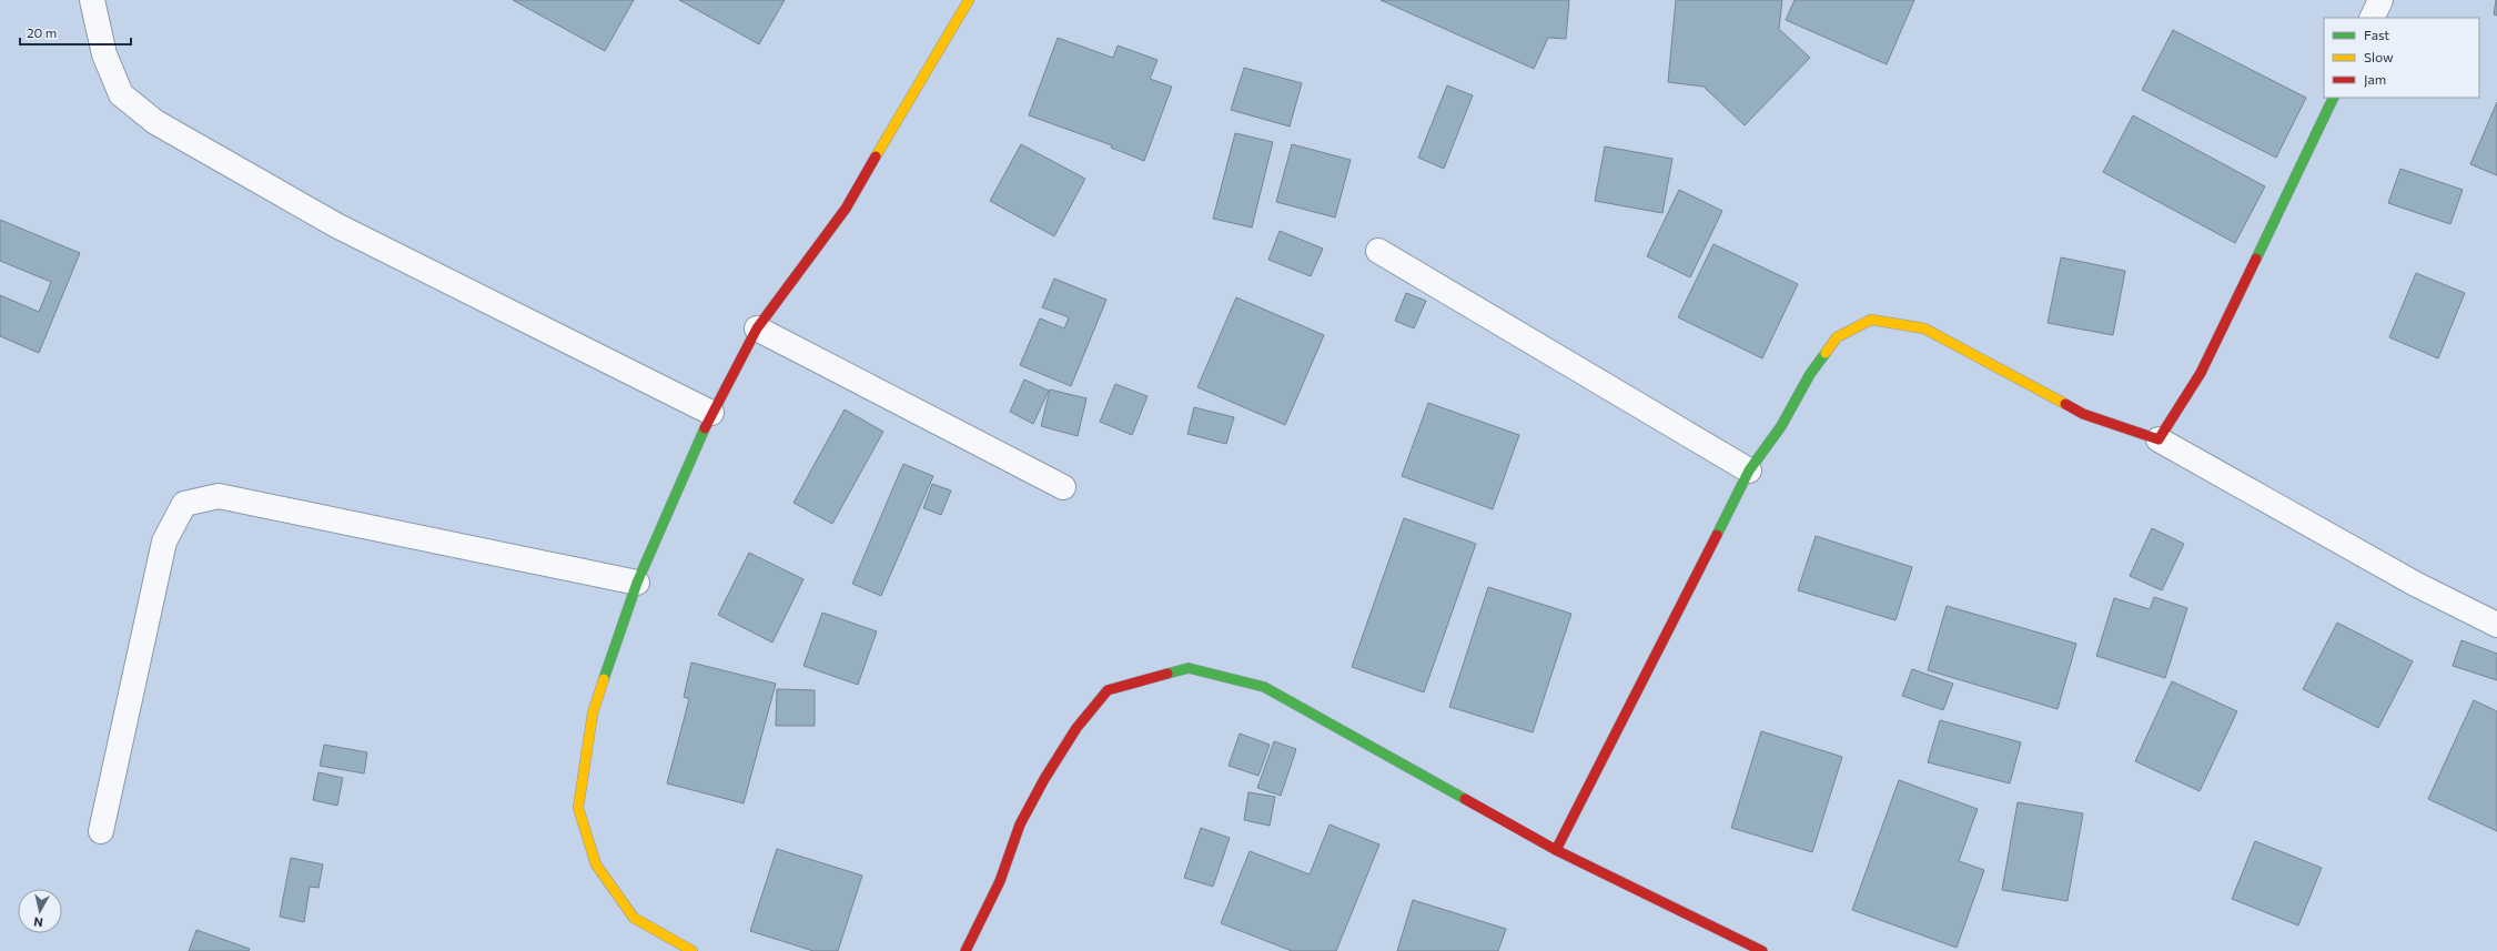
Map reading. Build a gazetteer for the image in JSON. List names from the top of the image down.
{
  "legend": ["Fast", "Slow", "Jam"],
  "scale_bar": "20 m",
  "north": "bottom"
}
